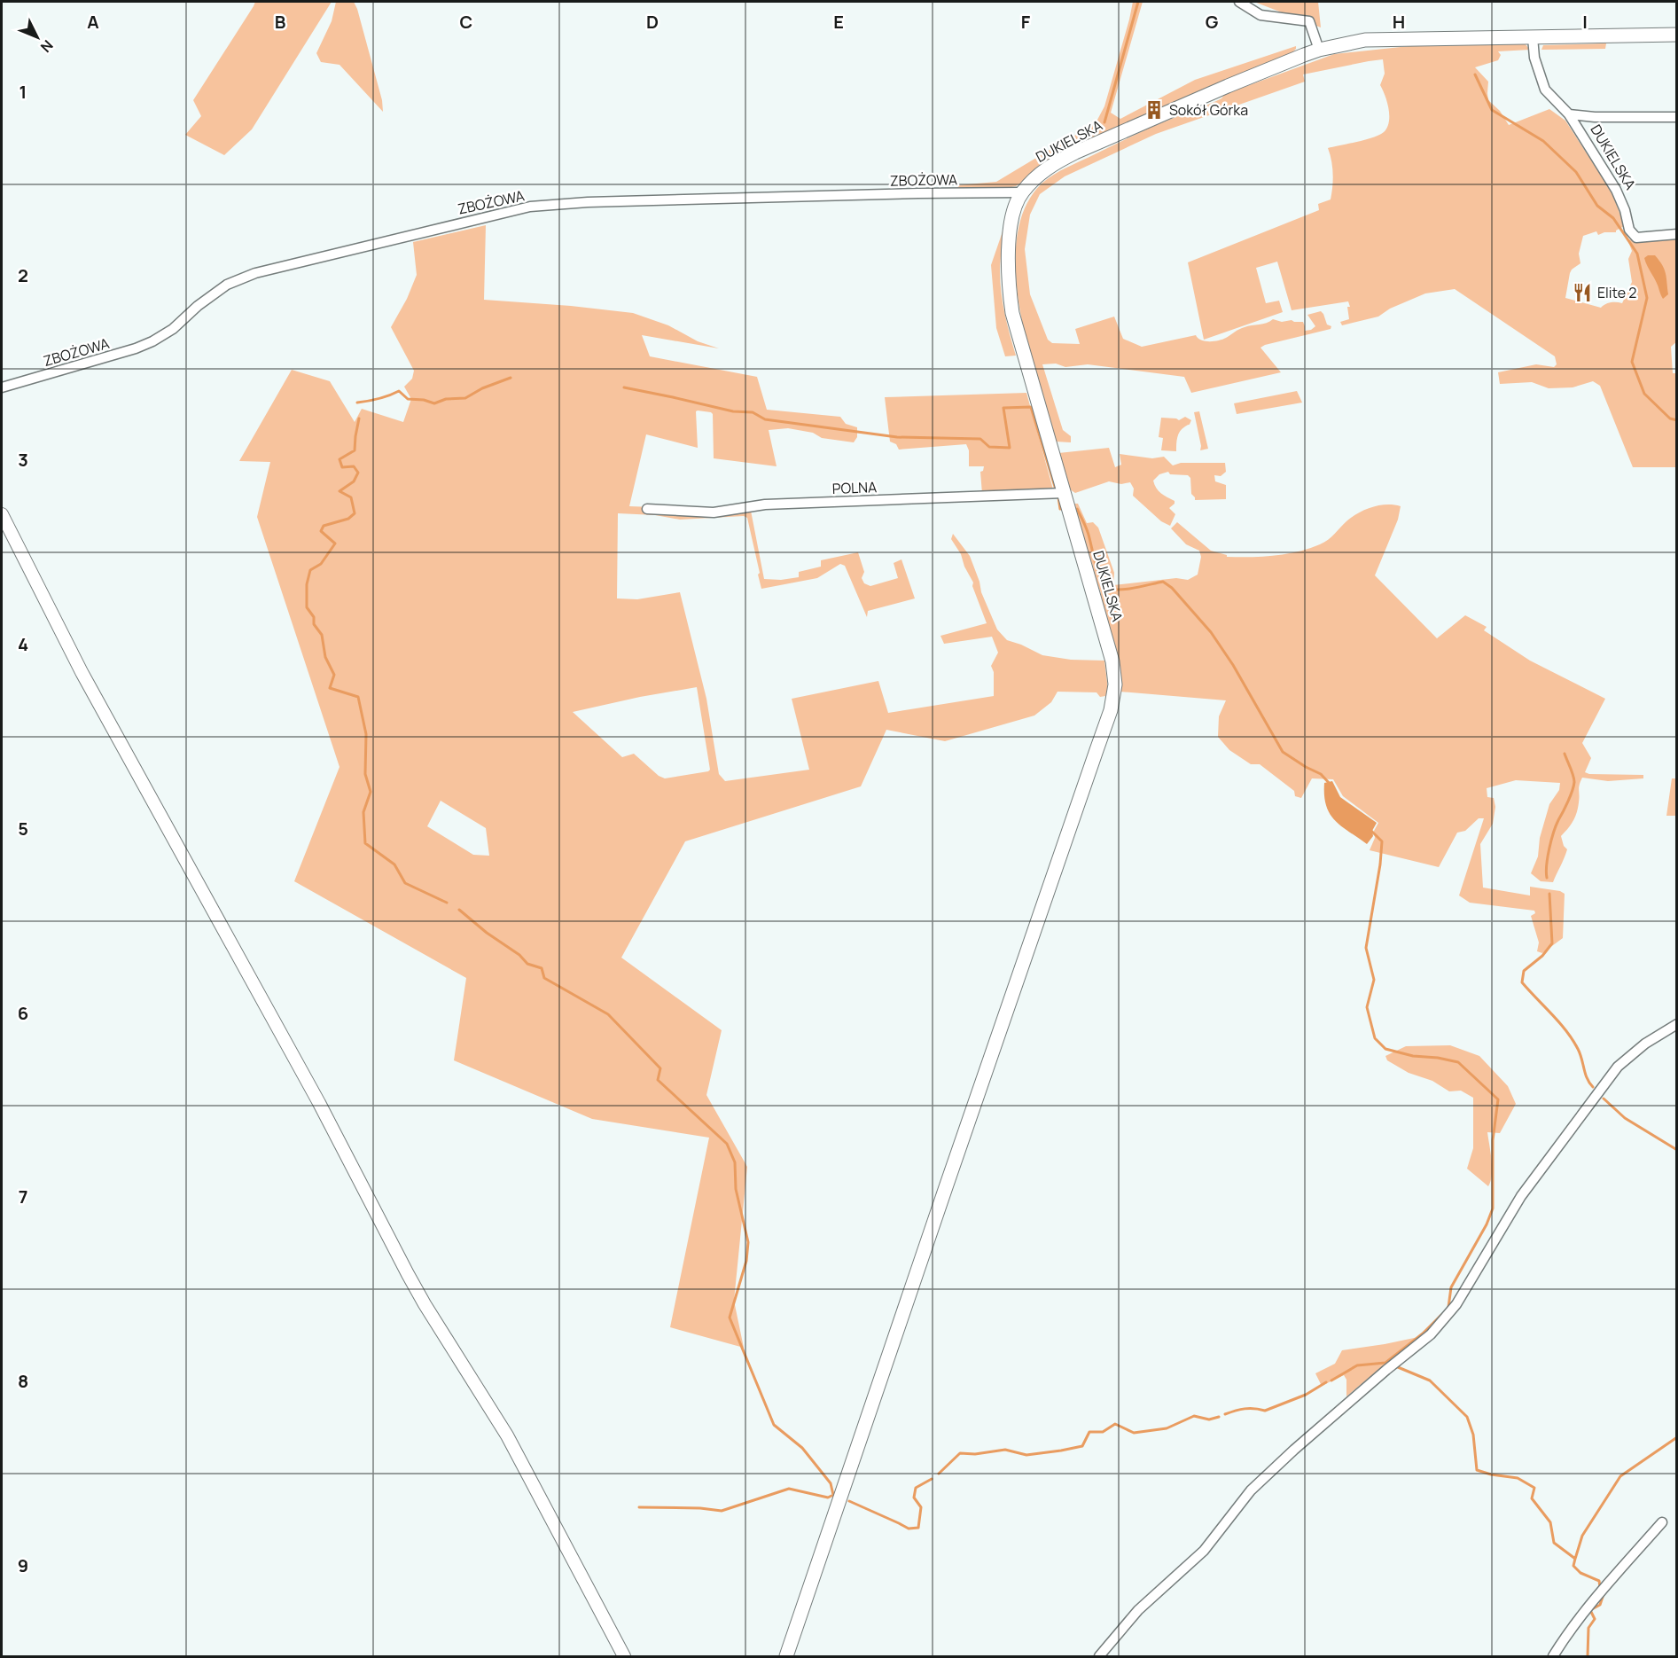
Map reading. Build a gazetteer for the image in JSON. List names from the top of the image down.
{
  "streets": {
    "main road": ["DUKIELSKA"],
    "street": ["ZBOŻOWA", "POLNA"]
  },
  "crossings": [
    ["DUKIELSKA", "ZBOŻOWA"],
    ["DUKIELSKA", "POLNA"]
  ],
  "places": {
    "building": ["Sokół Górka"],
    "restaurant": ["Elite 2"]
  },
  "north": "bottom right",
  "grid": {
    "columns": [
      "A",
      "B",
      "C",
      "D",
      "E",
      "F",
      "G",
      "H",
      "I"
    ],
    "rows": [
      "1",
      "2",
      "3",
      "4",
      "5",
      "6",
      "7",
      "8",
      "9"
    ]
  }
}
